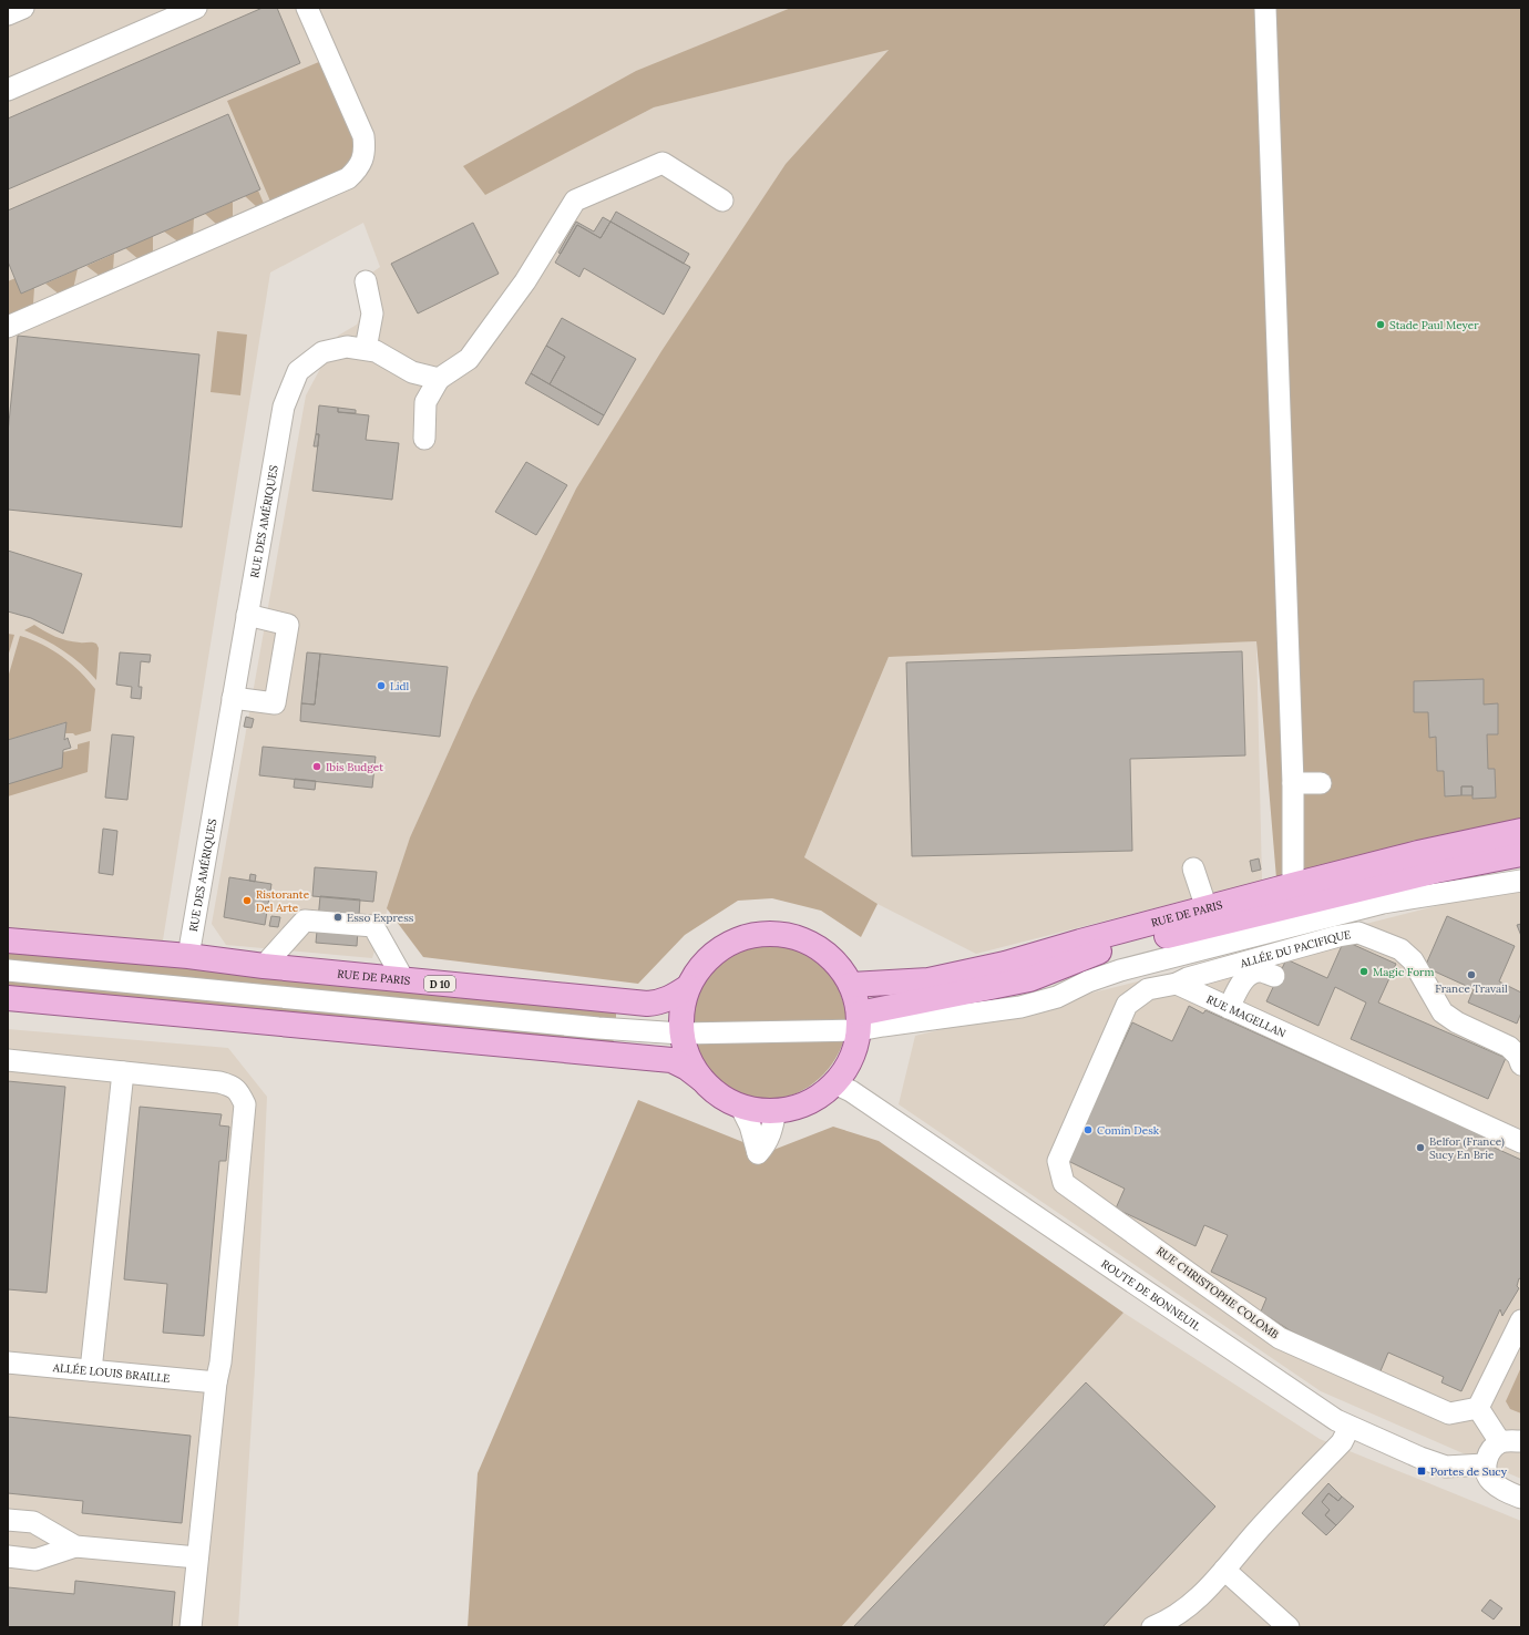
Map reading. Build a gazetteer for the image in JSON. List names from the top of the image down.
{
  "streets": {
    "main road": ["RUE DE PARIS", "D 10"],
    "street": [
      "RUE DES AMÉRIQUES",
      "ALLÉE DU PACIFIQUE",
      "RUE MAGELLAN",
      "RUE CHRISTOPHE COLOMB",
      "ROUTE DE BONNEUIL",
      "ALLÉE LOUIS BRAILLE"
    ]
  },
  "crossings": [
    ["RUE DES AMÉRIQUES", "RUE DE PARIS"],
    ["RUE DES AMÉRIQUES", "D 10"],
    ["RUE DE PARIS", "D 10"],
    ["ALLÉE DU PACIFIQUE", "RUE MAGELLAN"],
    ["ALLÉE DU PACIFIQUE", "RUE CHRISTOPHE COLOMB"],
    ["RUE MAGELLAN", "RUE CHRISTOPHE COLOMB"]
  ],
  "places": {
    "other": [
      "Stade Paul Meyer",
      "Lidl",
      "Ibis Budget",
      "Ristorante Del Arte",
      "Esso Express",
      "Magic Form",
      "France Travail",
      "Comin Desk",
      "Belfor (France) Sucy En Brie"
    ],
    "transit": ["Portes de Sucy"]
  }
}
